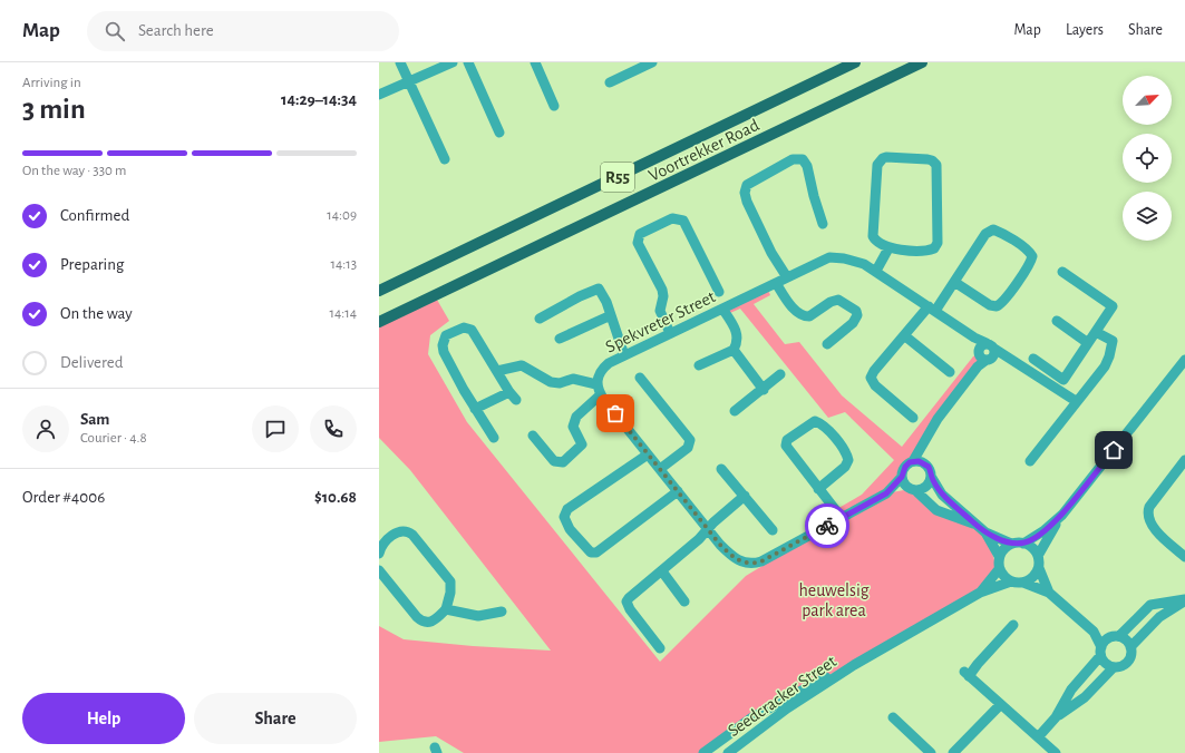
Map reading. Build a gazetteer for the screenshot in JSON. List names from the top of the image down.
{
  "streets": {
    "main road": ["Voortrekker Road", "R55"],
    "street": ["Spekvreter Street", "Seedcracker Street"]
  },
  "parks": ["heuwelsig park area"],
  "north": "top right",
  "page": {
    "header": "Map",
    "search": "Search here",
    "nav": ["Map", "Layers", "Share"],
    "heading": ["3 min", "Arriving in", "14:29–14:34"],
    "panel": [
      "Sam",
      "Courier · 4.8",
      "Order #4006",
      "$10.68"
    ],
    "bar": "On the way · 330 m",
    "list": [
      ["Confirmed", "14:09"],
      ["Preparing", "14:13"],
      ["On the way", "14:14"],
      "Delivered"
    ],
    "buttons": ["Help", "Share"]
  }
}
